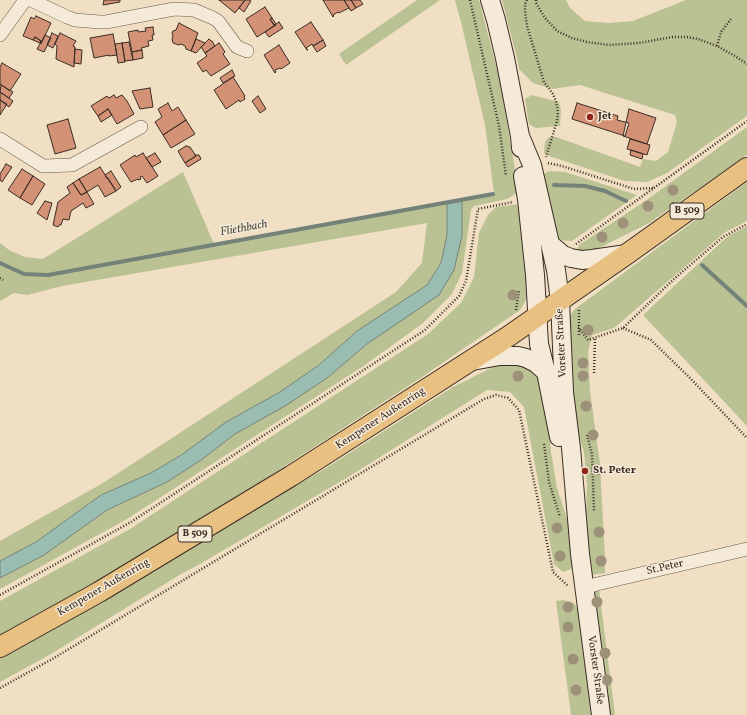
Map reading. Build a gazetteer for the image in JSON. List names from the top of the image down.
{
  "streets": {
    "main road": ["B 509", "Vorster Straße", "Kempener Außenring"],
    "street": ["St.Peter"]
  },
  "crossings": [
    ["Vorster Straße", "Kempener Außenring"],
    ["Vorster Straße", "St.Peter"]
  ],
  "water": ["Fliethbach"],
  "places": ["Jet", "St. Peter"]
}
